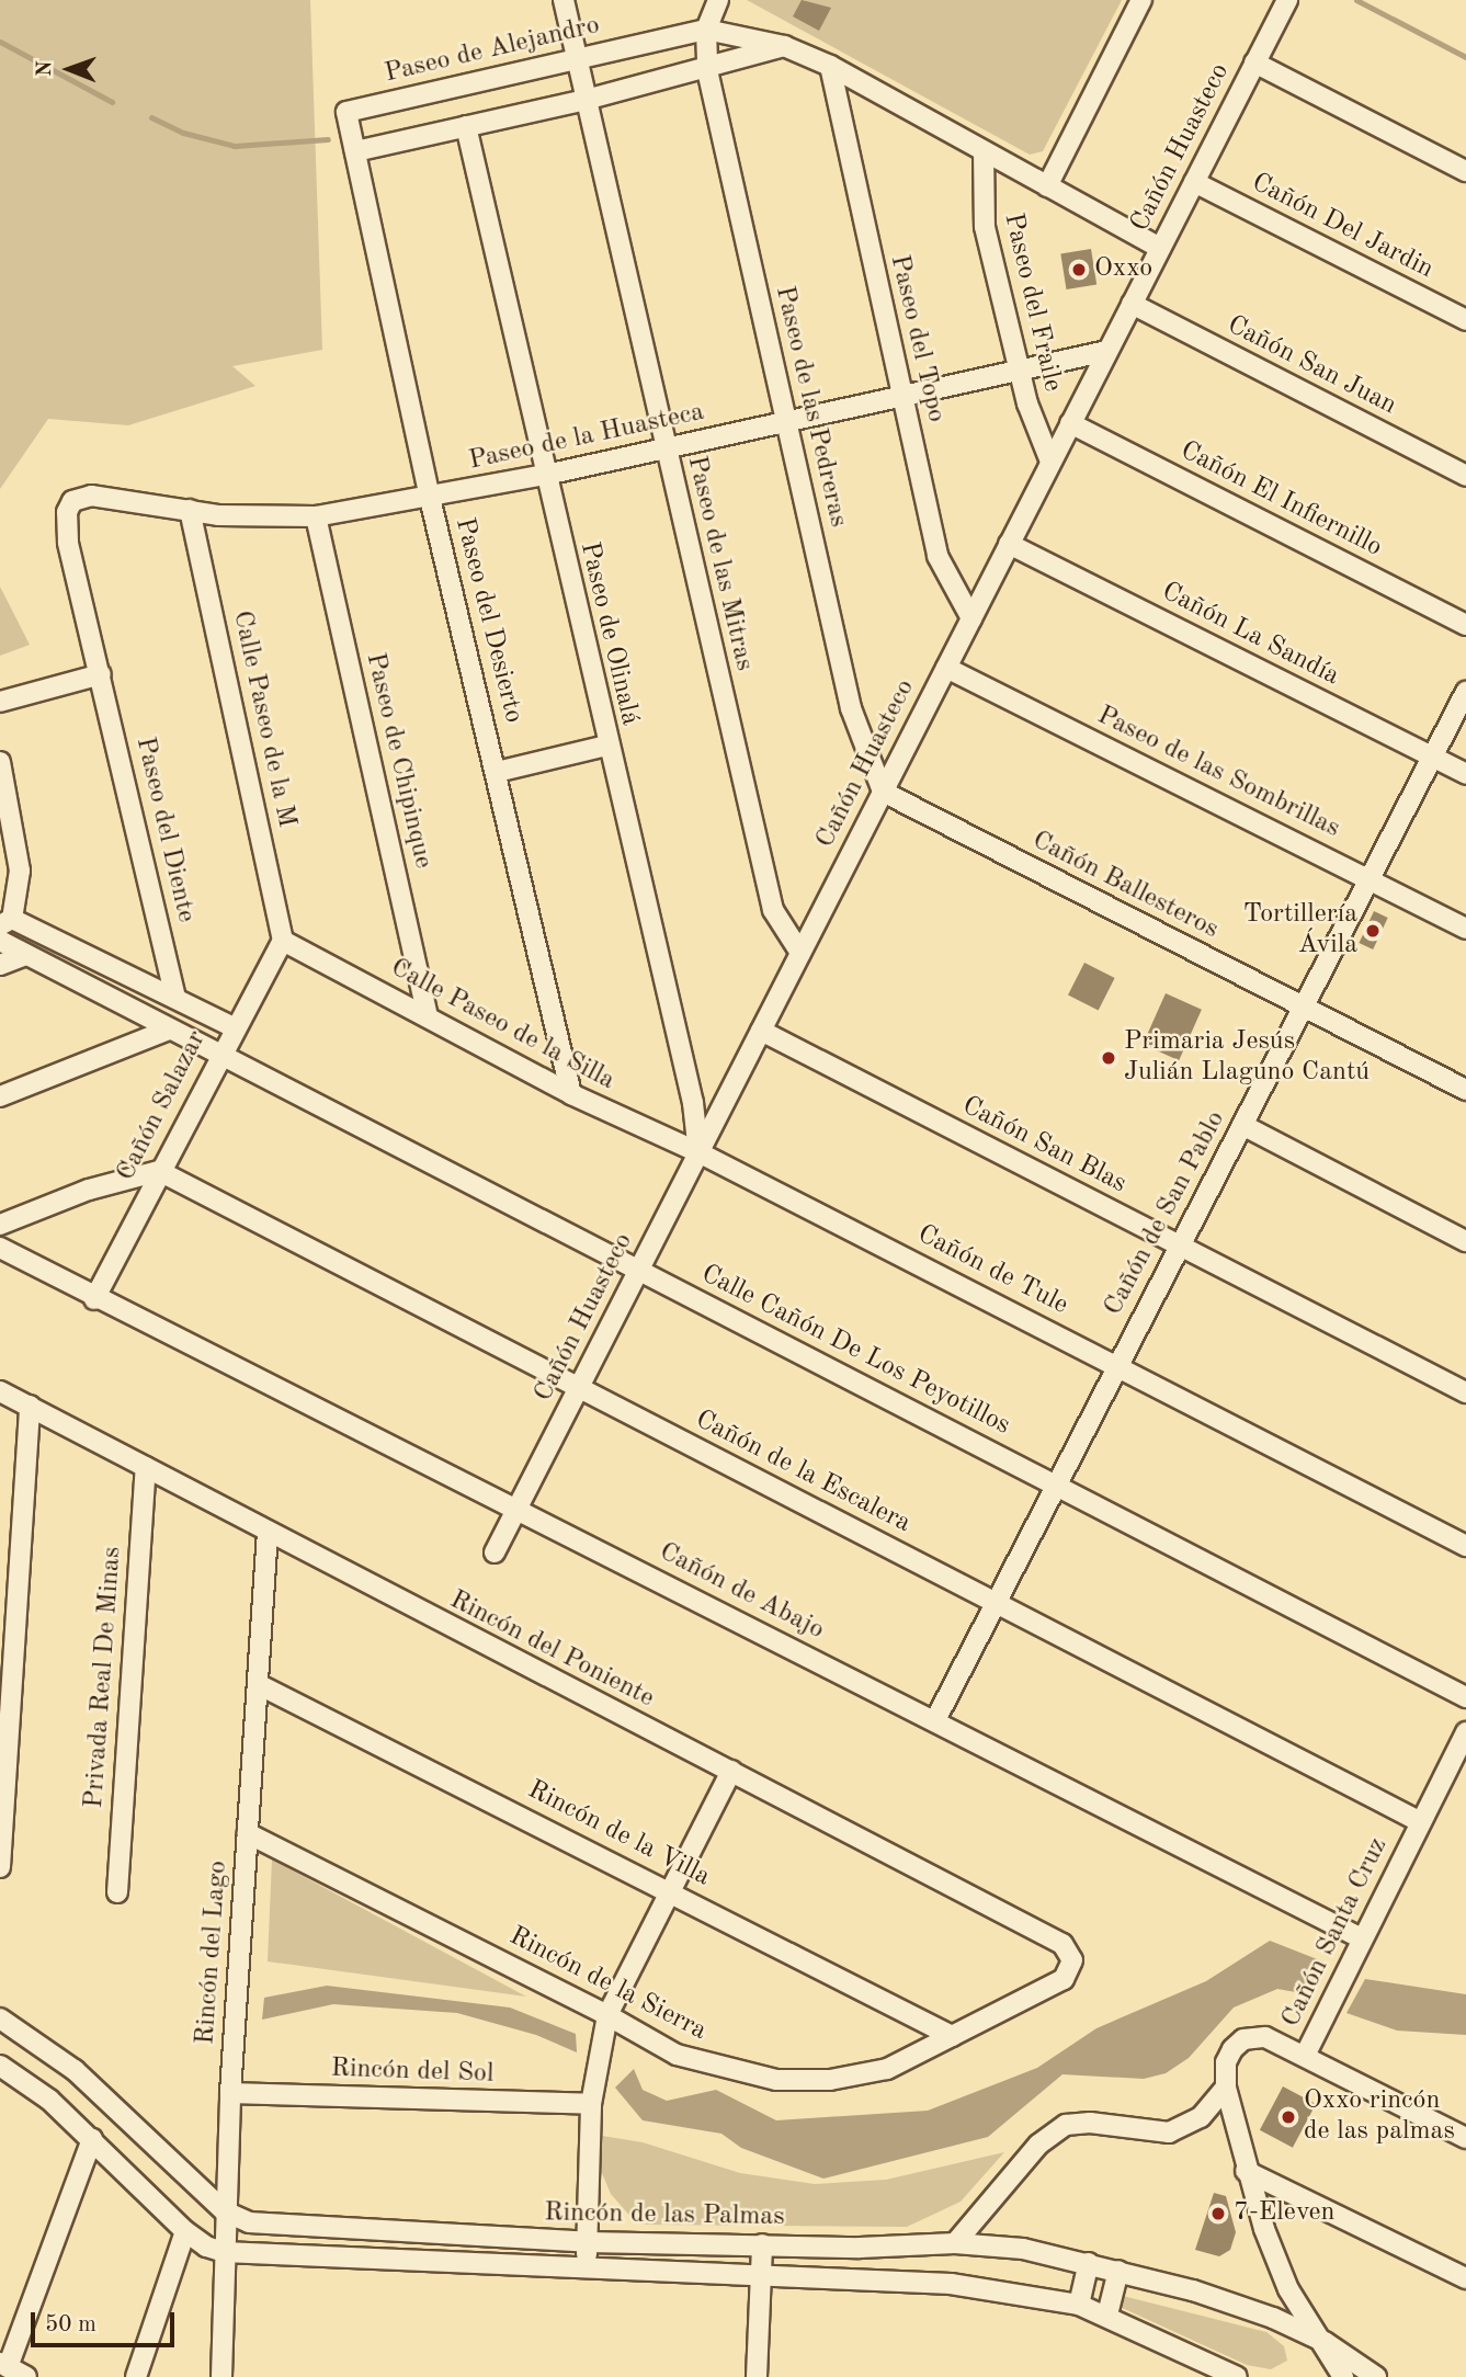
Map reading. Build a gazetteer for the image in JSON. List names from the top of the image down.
{
  "streets": {
    "street": [
      "Paseo de Alejandro",
      "Cañón Huasteco",
      "Cañón Del Jardin",
      "Paseo del Fraile",
      "Paseo del Topo",
      "Cañón San Juan",
      "Paseo de las Pedreras",
      "Paseo de la Huasteca",
      "Cañón El Infiernillo",
      "Paseo de las Mitras",
      "Paseo del Desierto",
      "Paseo de Olinalá",
      "Cañón La Sandía",
      "Calle Paseo de la M",
      "Paseo de Chipinque",
      "Paseo de las Sombrillas",
      "Paseo del Diente",
      "Cañón Ballesteros",
      "Calle Paseo de la Silla",
      "Cañón Salazar",
      "Cañón San Blas",
      "Cañón de San Pablo",
      "Cañón de Tule",
      "Calle Cañón De Los Peyotillos",
      "Cañón de la Escalera",
      "Cañón de Abajo",
      "Rincón del Poniente",
      "Privada Real De Minas",
      "Rincón de la Villa",
      "Cañón Santa Cruz",
      "Rincón del Lago",
      "Rincón de la Sierra",
      "Rincón del Sol",
      "Rincón de las Palmas"
    ]
  },
  "crossings": [
    ["Paseo de Alejandro", "Cañón Huasteco"],
    ["Paseo de Alejandro", "Paseo del Fraile"],
    ["Paseo de Alejandro", "Paseo del Topo"],
    ["Paseo de Alejandro", "Paseo de las Pedreras"],
    ["Paseo de Alejandro", "Paseo de las Mitras"],
    ["Paseo de Alejandro", "Paseo del Desierto"],
    ["Cañón Huasteco", "Cañón Del Jardin"],
    ["Cañón Huasteco", "Paseo del Fraile"],
    ["Cañón Huasteco", "Paseo del Topo"],
    ["Cañón Huasteco", "Cañón San Juan"],
    ["Cañón Huasteco", "Paseo de las Pedreras"],
    ["Cañón Huasteco", "Paseo de la Huasteca"],
    ["Cañón Huasteco", "Cañón El Infiernillo"],
    ["Cañón Huasteco", "Paseo de las Mitras"],
    ["Cañón Huasteco", "Paseo de Olinalá"],
    ["Cañón Huasteco", "Cañón La Sandía"],
    ["Cañón Huasteco", "Paseo de las Sombrillas"],
    ["Cañón Huasteco", "Cañón Ballesteros"],
    ["Cañón Huasteco", "Calle Paseo de la Silla"],
    ["Cañón Huasteco", "Cañón San Blas"],
    ["Cañón Huasteco", "Cañón de Tule"],
    ["Cañón Huasteco", "Calle Cañón De Los Peyotillos"],
    ["Cañón Huasteco", "Cañón de la Escalera"],
    ["Cañón Huasteco", "Cañón de Abajo"],
    ["Paseo del Fraile", "Paseo de la Huasteca"],
    ["Paseo del Topo", "Paseo de la Huasteca"],
    ["Paseo de las Pedreras", "Paseo de la Huasteca"],
    ["Paseo de las Pedreras", "Cañón Ballesteros"],
    ["Paseo de la Huasteca", "Paseo de las Mitras"],
    ["Paseo de la Huasteca", "Paseo del Desierto"],
    ["Paseo de la Huasteca", "Paseo de Olinalá"],
    ["Paseo de la Huasteca", "Calle Paseo de la M"],
    ["Paseo de la Huasteca", "Paseo de Chipinque"],
    ["Paseo de la Huasteca", "Paseo del Diente"],
    ["Paseo del Desierto", "Calle Paseo de la Silla"],
    ["Paseo de Olinalá", "Calle Paseo de la Silla"],
    ["Paseo de Olinalá", "Cañón de Tule"],
    ["Cañón La Sandía", "Cañón de San Pablo"],
    ["Calle Paseo de la M", "Calle Paseo de la Silla"],
    ["Calle Paseo de la M", "Cañón Salazar"],
    ["Paseo de Chipinque", "Calle Paseo de la Silla"],
    ["Paseo de las Sombrillas", "Cañón de San Pablo"],
    ["Cañón Ballesteros", "Cañón de San Pablo"],
    ["Calle Paseo de la Silla", "Cañón Salazar"],
    ["Calle Paseo de la Silla", "Cañón de Tule"],
    ["Cañón Salazar", "Calle Cañón De Los Peyotillos"],
    ["Cañón Salazar", "Cañón de la Escalera"],
    ["Cañón Salazar", "Cañón de Abajo"],
    ["Cañón San Blas", "Cañón de San Pablo"],
    ["Cañón de San Pablo", "Cañón de Tule"],
    ["Cañón de San Pablo", "Calle Cañón De Los Peyotillos"],
    ["Cañón de San Pablo", "Cañón de la Escalera"],
    ["Cañón de San Pablo", "Cañón de Abajo"],
    ["Cañón de la Escalera", "Cañón Santa Cruz"],
    ["Cañón de Abajo", "Cañón Santa Cruz"],
    ["Rincón del Poniente", "Privada Real De Minas"],
    ["Rincón del Poniente", "Rincón del Lago"],
    ["Rincón del Poniente", "Rincón de la Sierra"],
    ["Rincón de la Villa", "Rincón del Lago"],
    ["Rincón de la Villa", "Rincón de la Sierra"],
    ["Cañón Santa Cruz", "Rincón de las Palmas"],
    ["Rincón del Lago", "Rincón de la Sierra"],
    ["Rincón del Lago", "Rincón del Sol"],
    ["Rincón del Lago", "Rincón de las Palmas"]
  ],
  "places": [
    "Oxxo",
    "Tortillería Ávila",
    "Primaria Jesús Julián Llaguno Cantú",
    "Oxxo rincón de las palmas",
    "7-Eleven"
  ],
  "scale_bar": "50 m",
  "north": "left"
}
